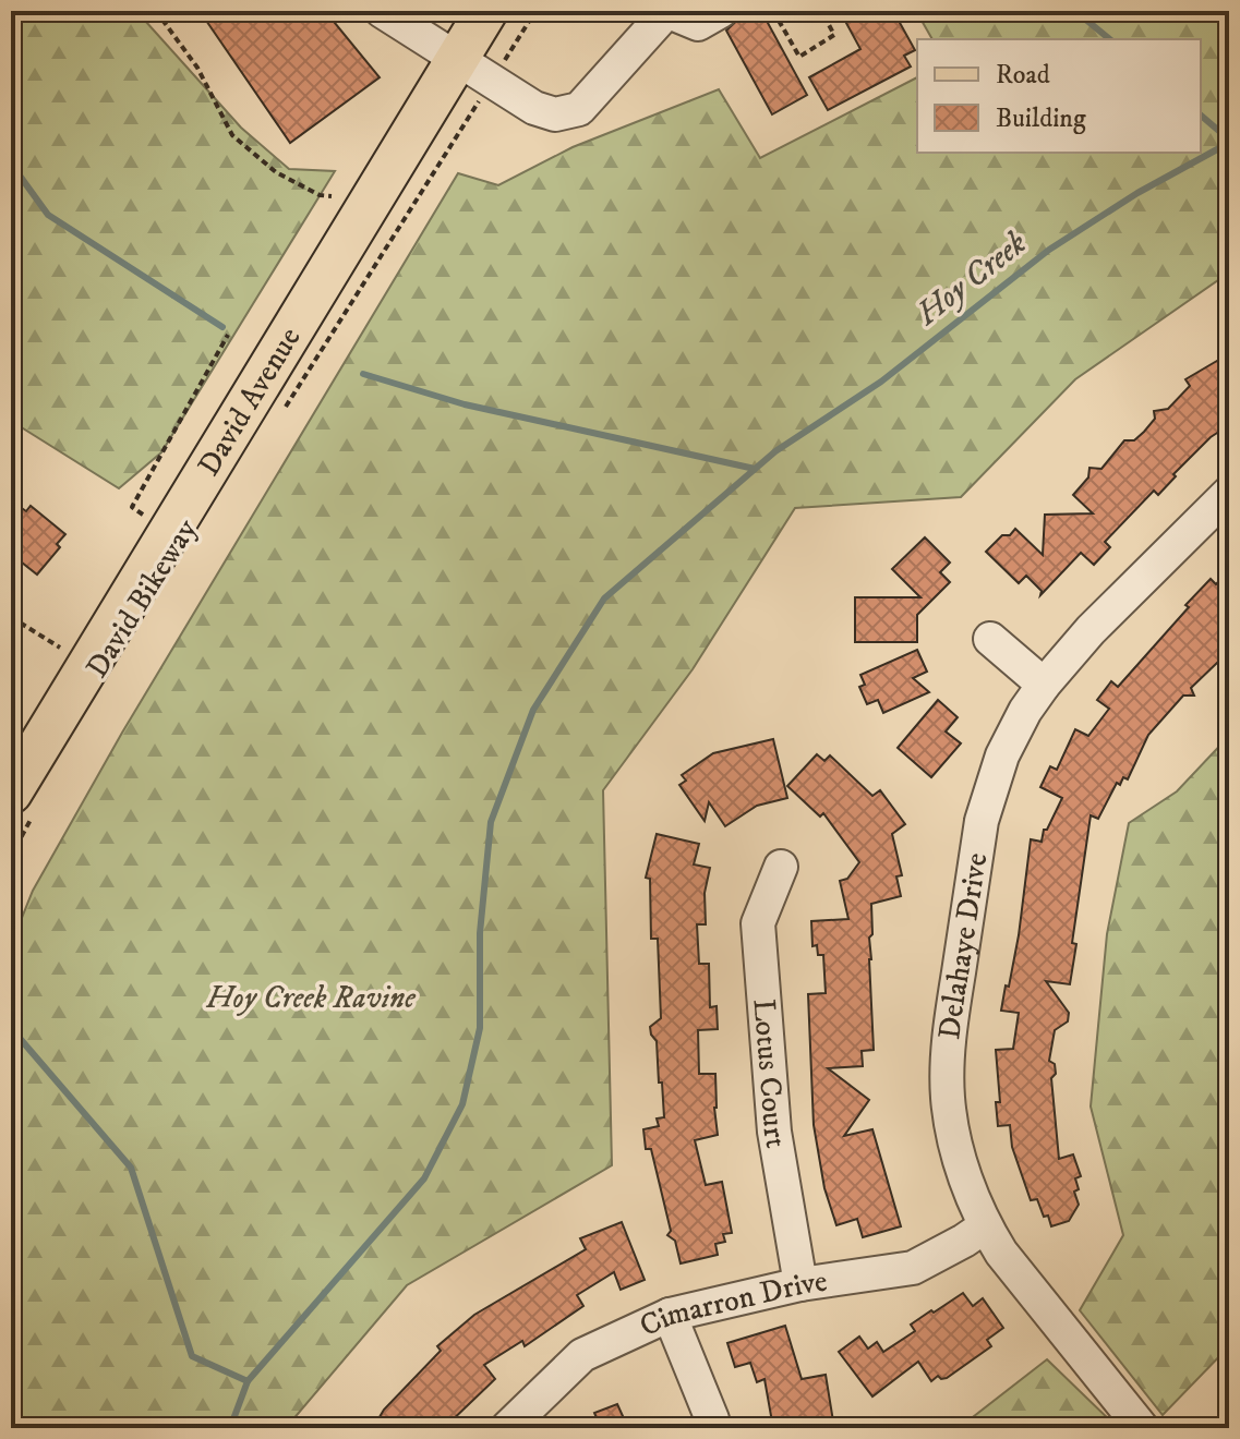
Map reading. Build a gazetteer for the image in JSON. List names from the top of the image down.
{
  "streets": {
    "main road": ["David Avenue"],
    "street": ["Delahaye Drive", "Lotus Court", "Cimarron Drive"]
  },
  "crossings": [
    ["Delahaye Drive", "Cimarron Drive"],
    ["Lotus Court", "Cimarron Drive"]
  ],
  "water": ["Hoy Creek"],
  "parks": ["Hoy Creek Ravine"],
  "legend": ["Road", "Building"]
}
